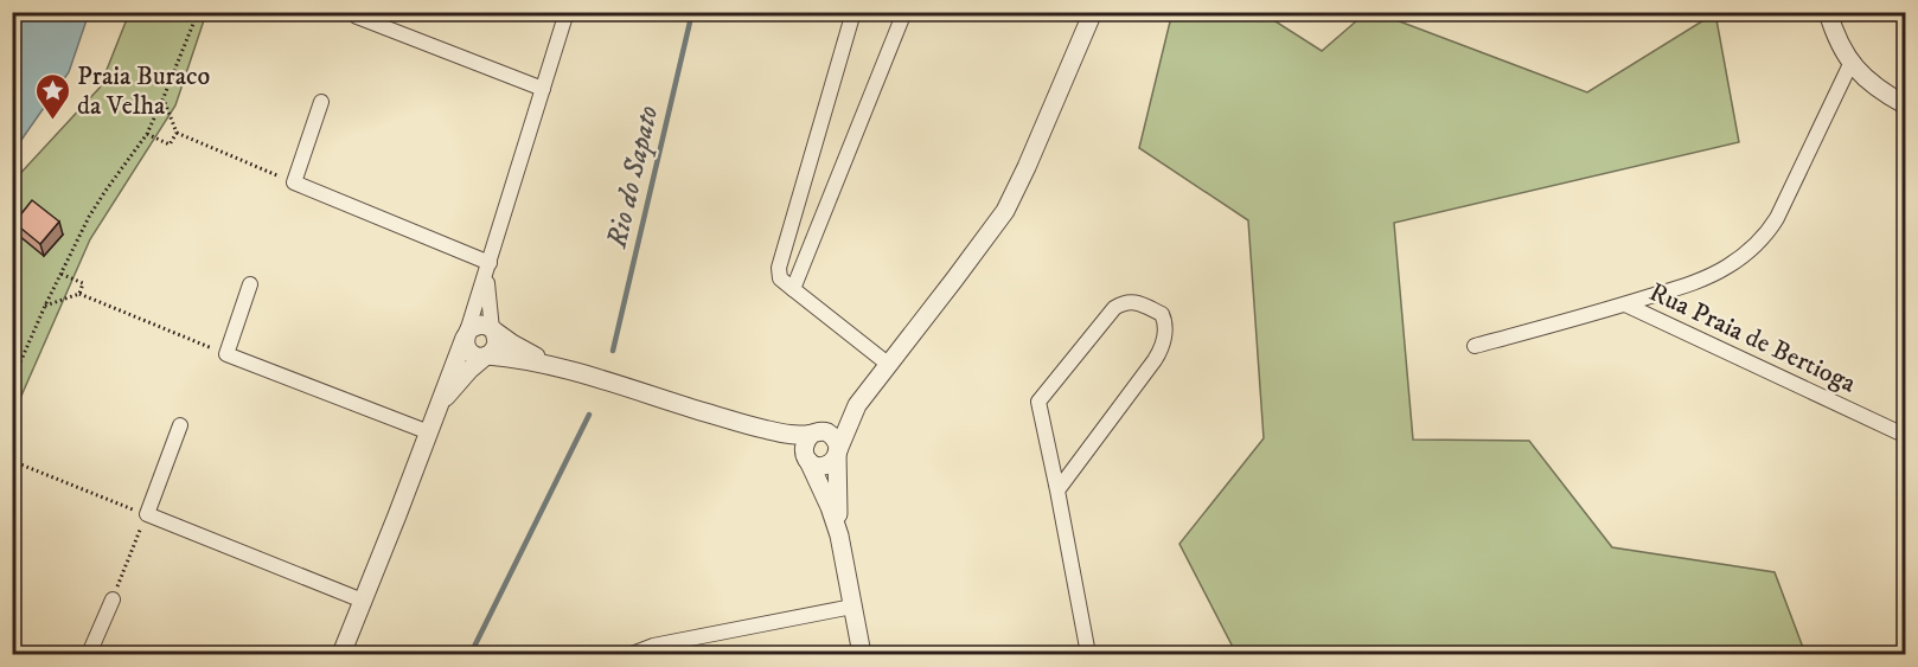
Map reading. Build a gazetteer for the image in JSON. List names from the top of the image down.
{
  "streets": {
    "street": ["Rua Praia de Bertioga"]
  },
  "water": ["Rio do Sapato"],
  "places": {
    "place": ["Praia Buraco da Velha"]
  }
}
